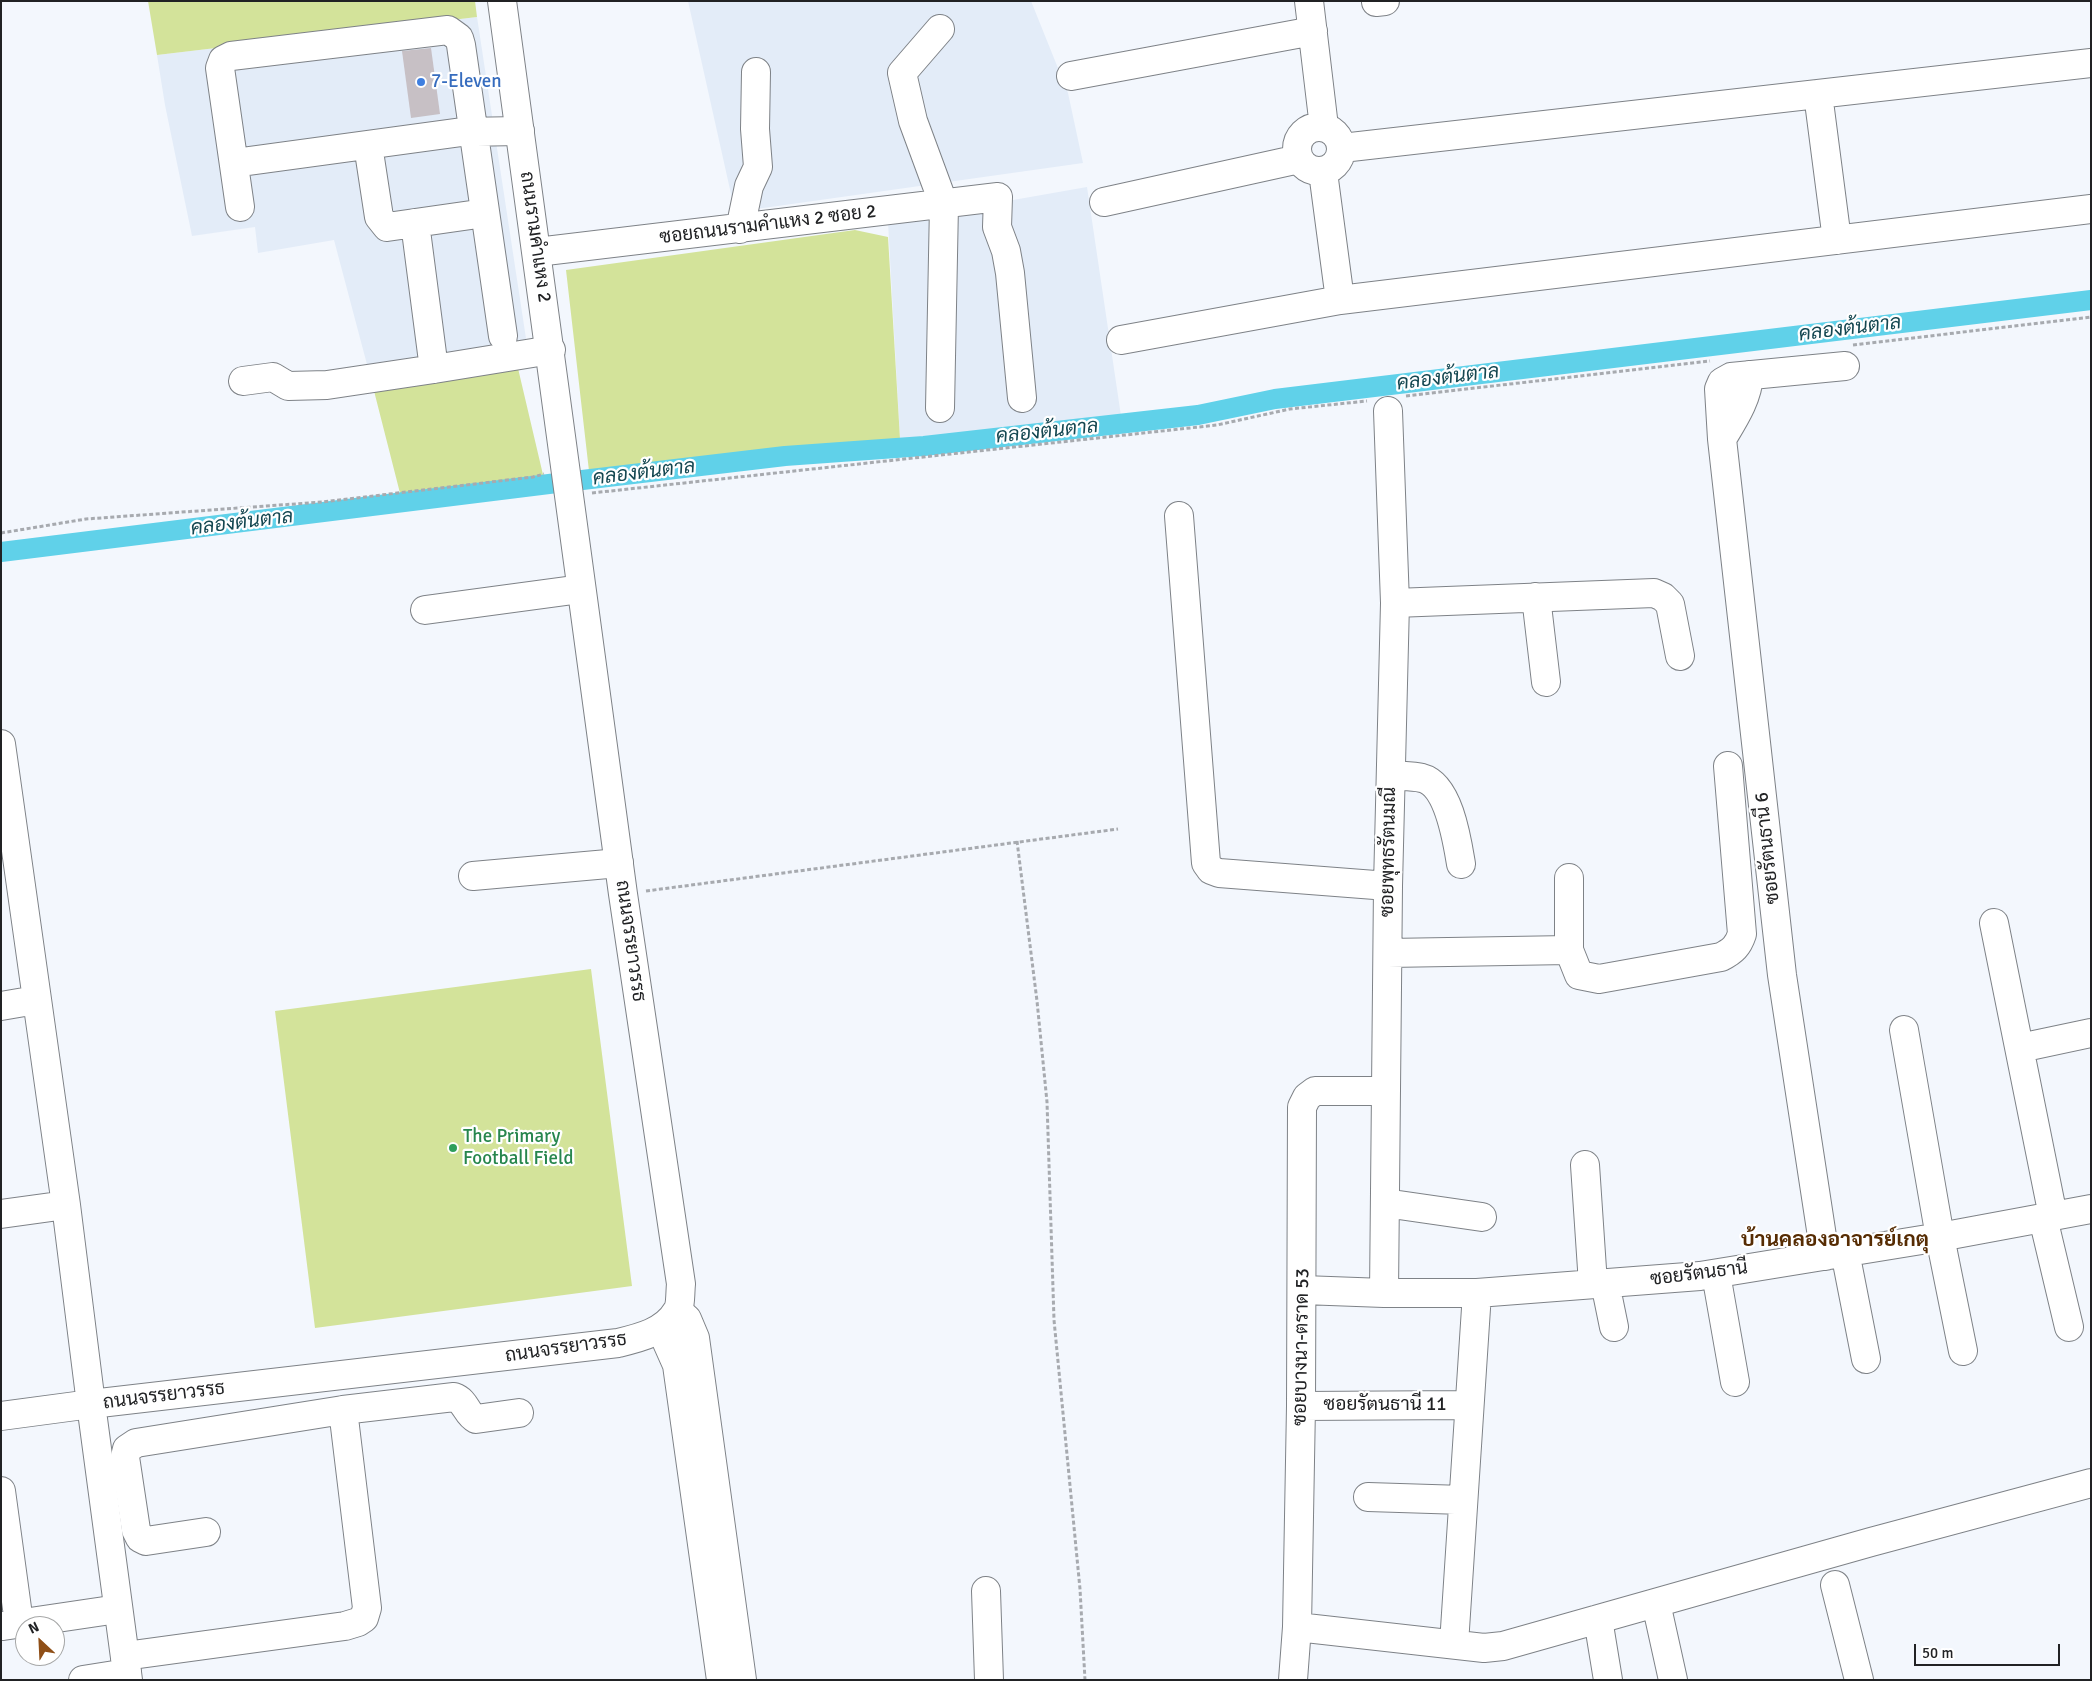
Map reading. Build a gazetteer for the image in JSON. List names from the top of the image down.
{
  "streets": {
    "street": [
      "ซอยถนนรามคำแหง 2 ซอย 2",
      "ถนนรามคำแหง 2",
      "ซอยรัตนธานี 6",
      "ซอยพุทธรัตนมณี",
      "ถนนจรรยาวรรธ",
      "ซอยรัตนธานี",
      "ซอยบางนา-ตราด 53",
      "ซอยรัตนธานี 11"
    ]
  },
  "crossings": [
    ["ซอยถนนรามคำแหง 2 ซอย 2", "ถนนรามคำแหง 2"],
    ["ถนนรามคำแหง 2", "ถนนจรรยาวรรธ"],
    ["ซอยรัตนธานี 6", "ซอยรัตนธานี"],
    ["ซอยพุทธรัตนมณี", "ซอยรัตนธานี"],
    ["ซอยพุทธรัตนมณี", "ซอยบางนา-ตราด 53"],
    ["ซอยรัตนธานี", "ซอยบางนา-ตราด 53"],
    ["ซอยบางนา-ตราด 53", "ซอยรัตนธานี 11"]
  ],
  "districts": ["บ้านคลองอาจารย์เกตุ"],
  "water": ["คลองต้นตาล"],
  "places": ["7-Eleven", "The Primary Football Field"],
  "scale_bar": "50 m",
  "north": "top left"
}
